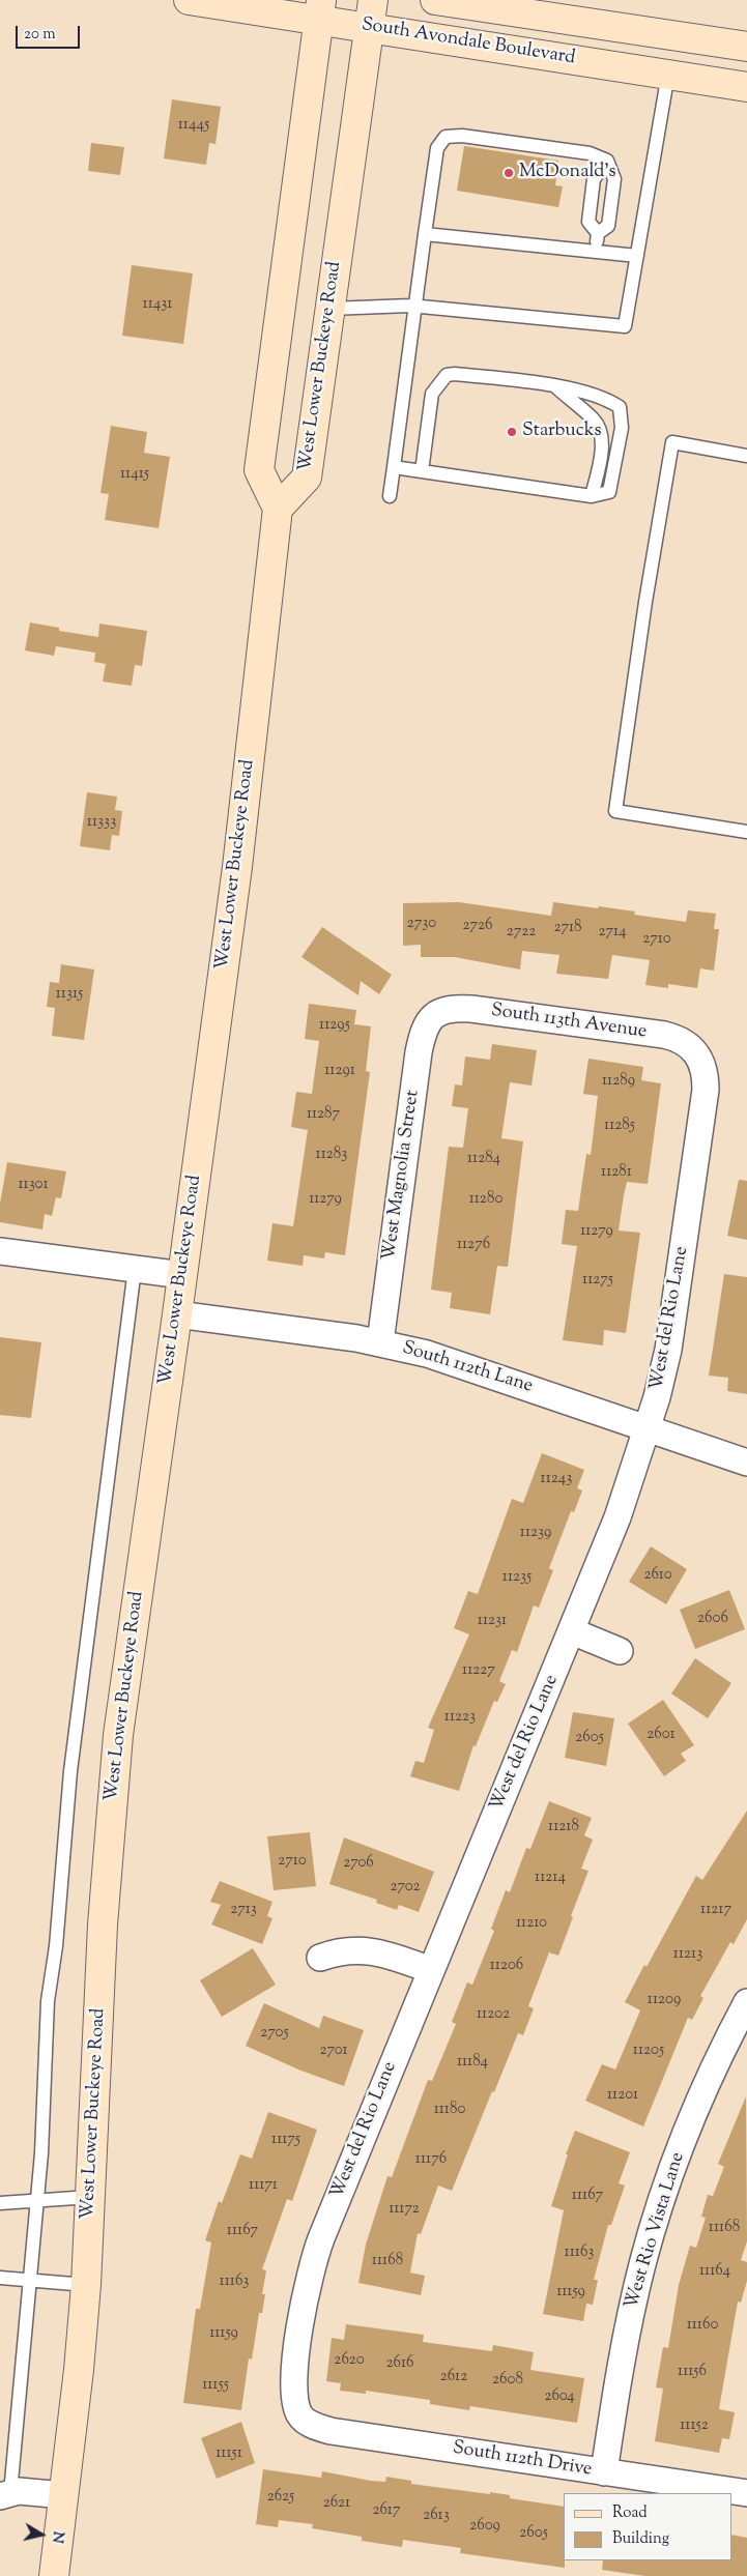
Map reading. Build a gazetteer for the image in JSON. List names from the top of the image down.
{
  "streets": {
    "main road": ["South Avondale Boulevard", "West Lower Buckeye Road"],
    "street": [
      "South 113th Avenue",
      "West Magnolia Street",
      "West del Rio Lane",
      "South 112th Lane",
      "West Rio Vista Lane",
      "South 112th Drive"
    ]
  },
  "crossings": [
    ["South Avondale Boulevard", "West Lower Buckeye Road"],
    ["West Lower Buckeye Road", "South 112th Lane"],
    ["South 113th Avenue", "West Magnolia Street"],
    ["South 113th Avenue", "West del Rio Lane"],
    ["West Magnolia Street", "South 112th Lane"],
    ["West del Rio Lane", "South 112th Lane"],
    ["West del Rio Lane", "South 112th Drive"],
    ["West Rio Vista Lane", "South 112th Drive"]
  ],
  "places": ["McDonald's", "Starbucks"],
  "house_numbers": [
    "11445",
    "11431",
    "11415",
    "11333",
    "2730",
    "2726",
    "2718",
    "2722",
    "2714",
    "2710",
    "11315",
    "11295",
    "11291",
    "11289",
    "11287",
    "11285",
    "11283",
    "11284",
    "11281",
    "11301",
    "11279",
    "11280",
    "11279",
    "11276",
    "11275",
    "11243",
    "11239",
    "2610",
    "11235",
    "2606",
    "11231",
    "11227",
    "11223",
    "2601",
    "2605",
    "11218",
    "2710",
    "2706",
    "11214",
    "2702",
    "2713",
    "11217",
    "11210",
    "11213",
    "11206",
    "11209",
    "11202",
    "2705",
    "2701",
    "11205",
    "11184",
    "11201",
    "11180",
    "11175",
    "11176",
    "11171",
    "11167",
    "11172",
    "11168",
    "11167",
    "11163",
    "11168",
    "11164",
    "11163",
    "11159",
    "11160",
    "11159",
    "2620",
    "2616",
    "11156",
    "2612",
    "2608",
    "11155",
    "2604",
    "11152",
    "11151",
    "2625",
    "2621",
    "2617",
    "2613",
    "2609",
    "2605"
  ],
  "legend": ["Road", "Building"],
  "scale_bar": "20 m",
  "north": "right"
}
